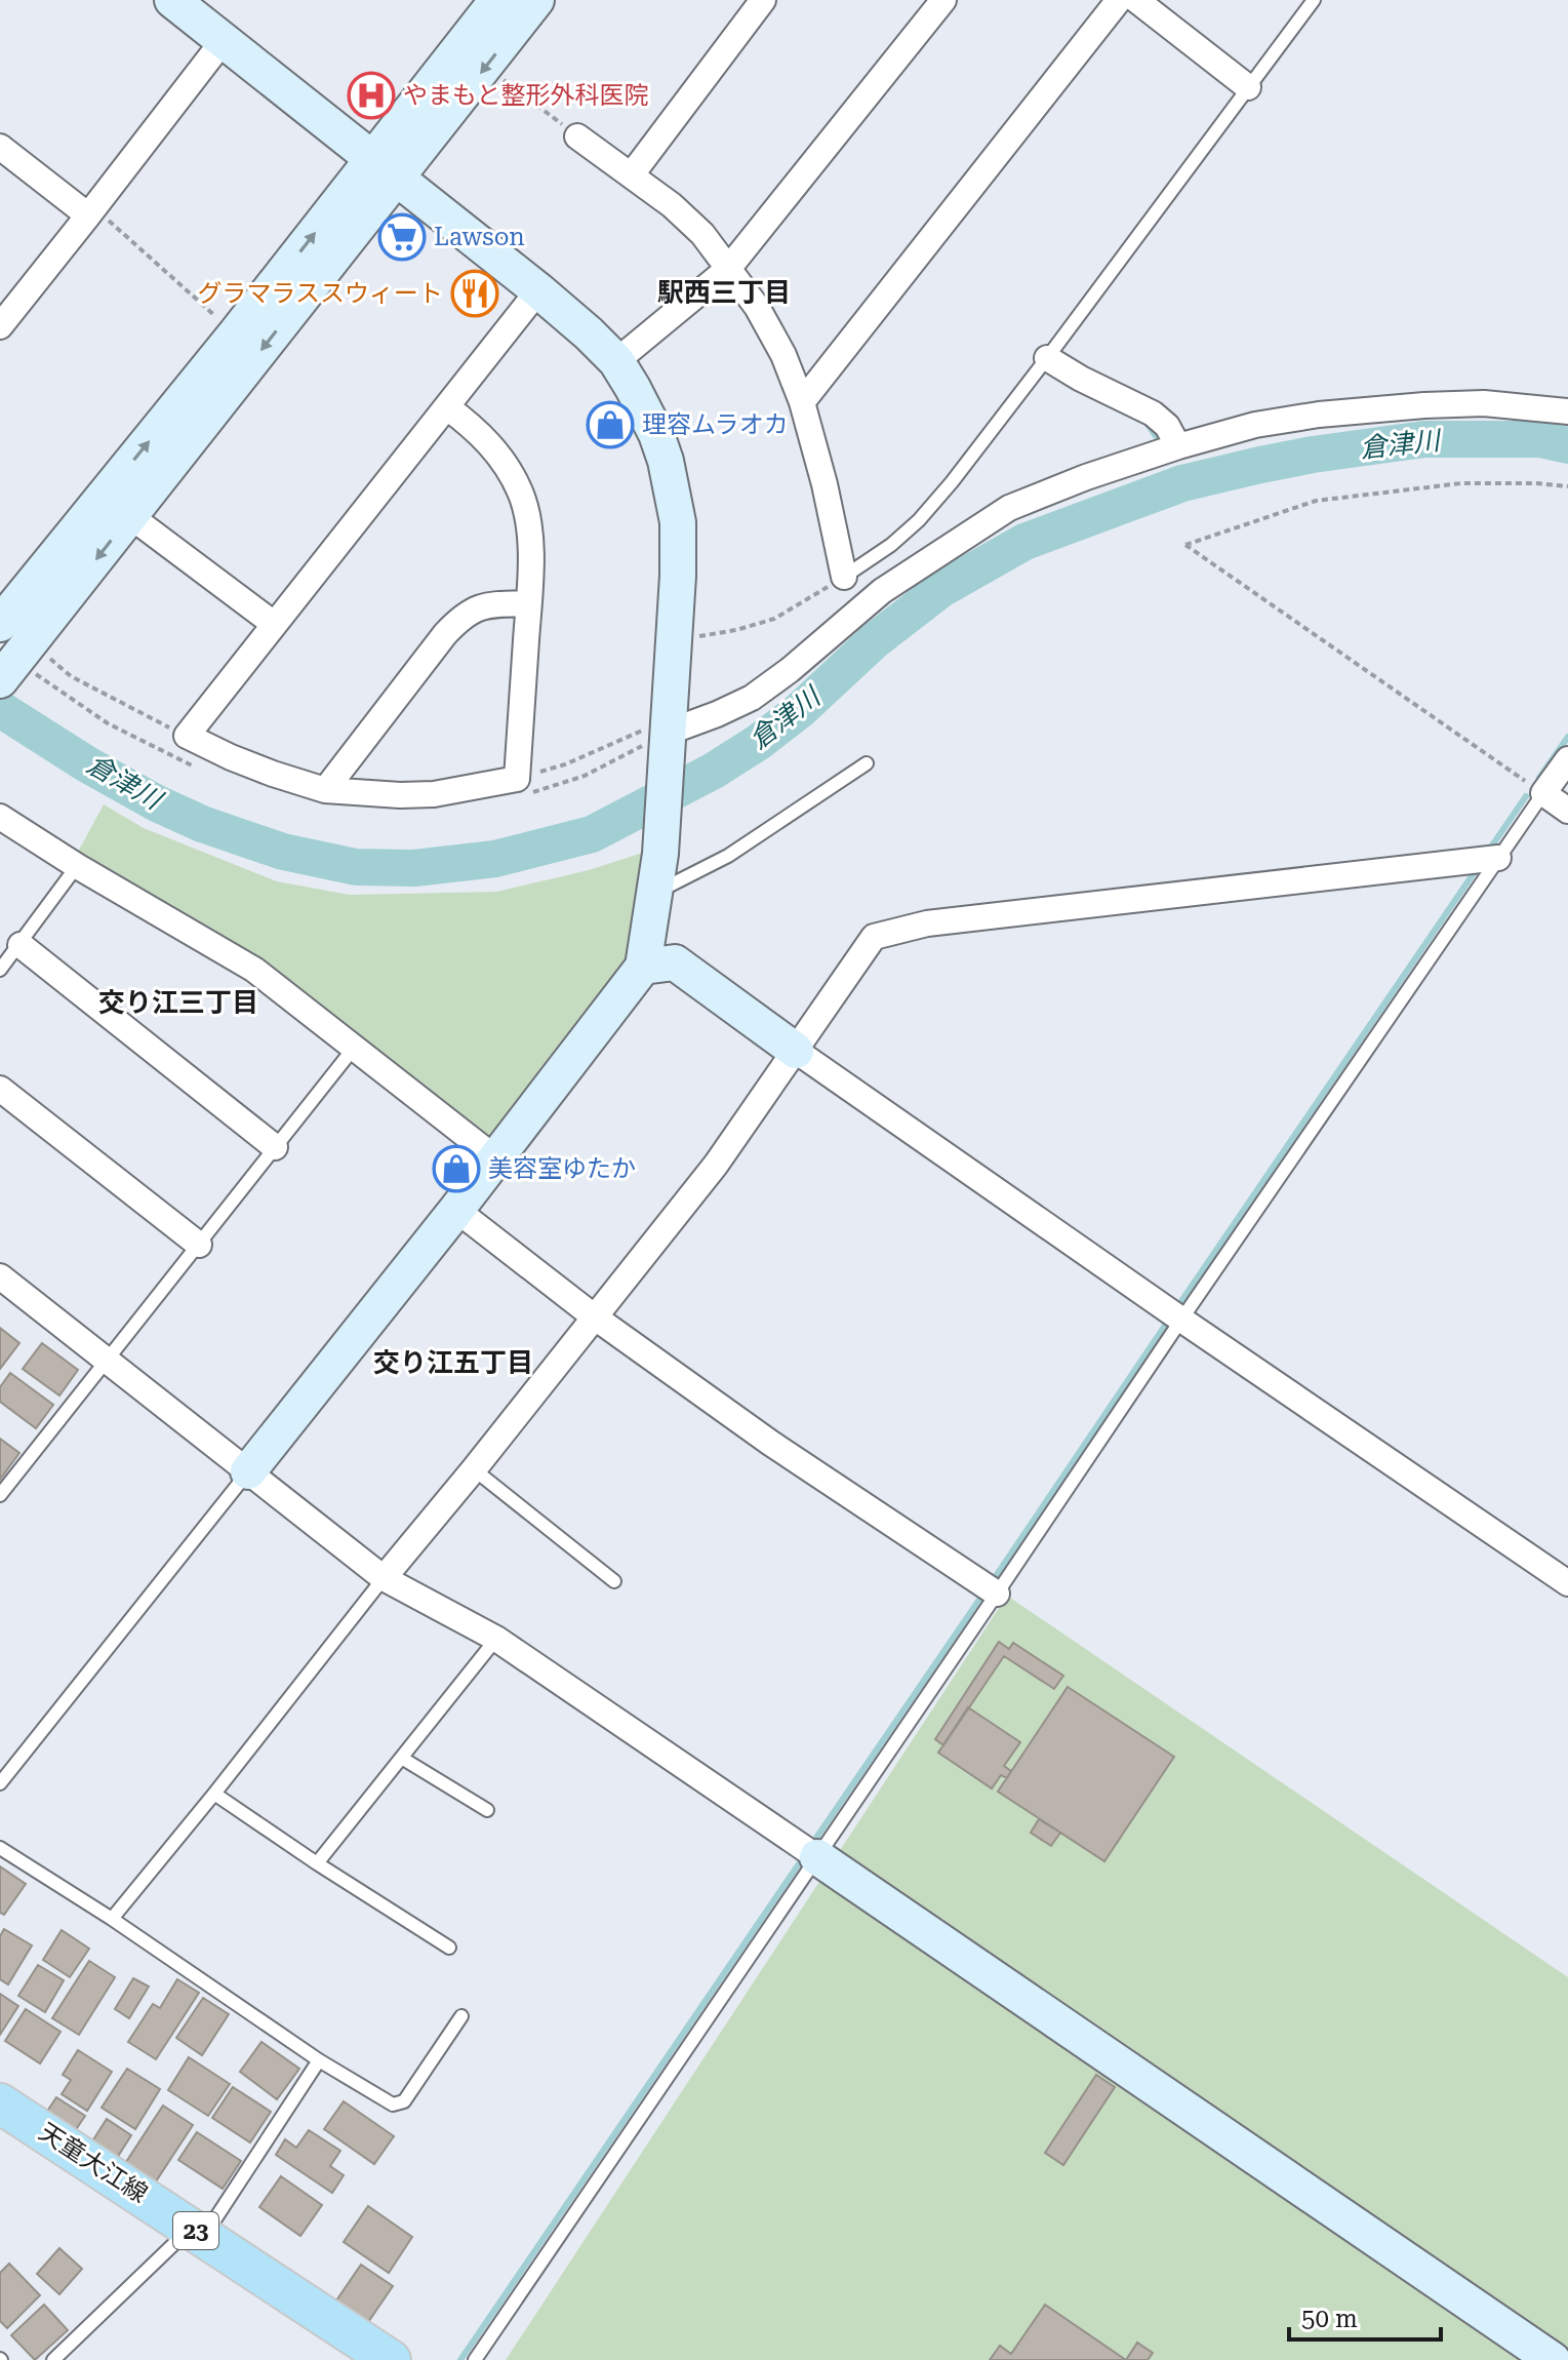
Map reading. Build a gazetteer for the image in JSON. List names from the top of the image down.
{
  "streets": {
    "main road": ["天童大江線", "23"]
  },
  "districts": ["駅西三丁目", "交り江三丁目", "交り江五丁目"],
  "water": ["倉津川"],
  "places": {
    "hospital": ["やまもと整形外科医院"],
    "supermarket": ["Lawson"],
    "restaurant": ["グラマラススウィート"],
    "shop": ["理容ムラオカ", "美容室ゆたか"]
  },
  "scale_bar": "50 m"
}
